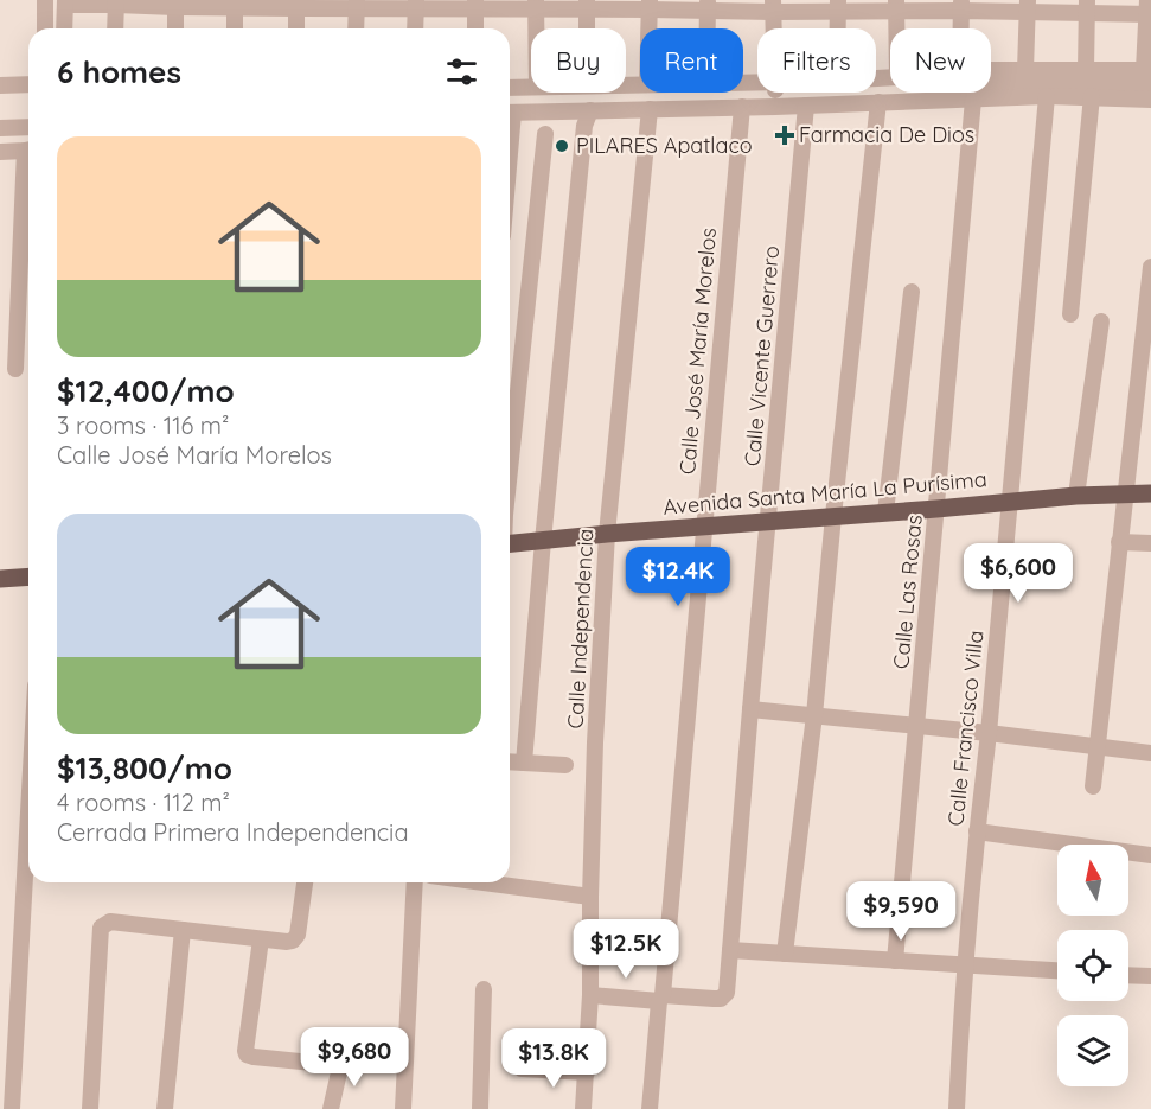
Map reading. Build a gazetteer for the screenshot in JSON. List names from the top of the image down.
{
  "streets": {
    "main road": ["Avenida Santa María La Purísima"],
    "street": [
      "Calle José María Morelos",
      "Calle Vicente Guerrero",
      "Calle Las Rosas",
      "Calle Independencia",
      "Calle Francisco Villa"
    ]
  },
  "crossings": [
    ["Calle José María Morelos", "Calle Vicente Guerrero"],
    ["Calle José María Morelos", "Avenida Santa María La Purísima"],
    ["Calle Vicente Guerrero", "Avenida Santa María La Purísima"],
    ["Avenida Santa María La Purísima", "Calle Las Rosas"],
    ["Avenida Santa María La Purísima", "Calle Independencia"],
    ["Avenida Santa María La Purísima", "Calle Francisco Villa"]
  ],
  "places": {
    "health": ["Farmacia De Dios"],
    "other": ["PILARES Apatlaco"]
  },
  "north": "top",
  "page": {
    "chip": [
      "Buy",
      "Rent",
      "Filters",
      "New"
    ],
    "heading": "6 homes",
    "list": [
      {
        "name": "$12,400/mo",
        "note": "3 rooms · 116 m² · Calle José María Morelos"
      },
      {
        "name": "$13,800/mo",
        "note": "4 rooms · 112 m² · Cerrada Primera Independencia"
      }
    ],
    "price": [
      "$6,600",
      "$12.4K",
      "$9,590",
      "$12.5K",
      "$9,680",
      "$13.8K"
    ]
  }
}
